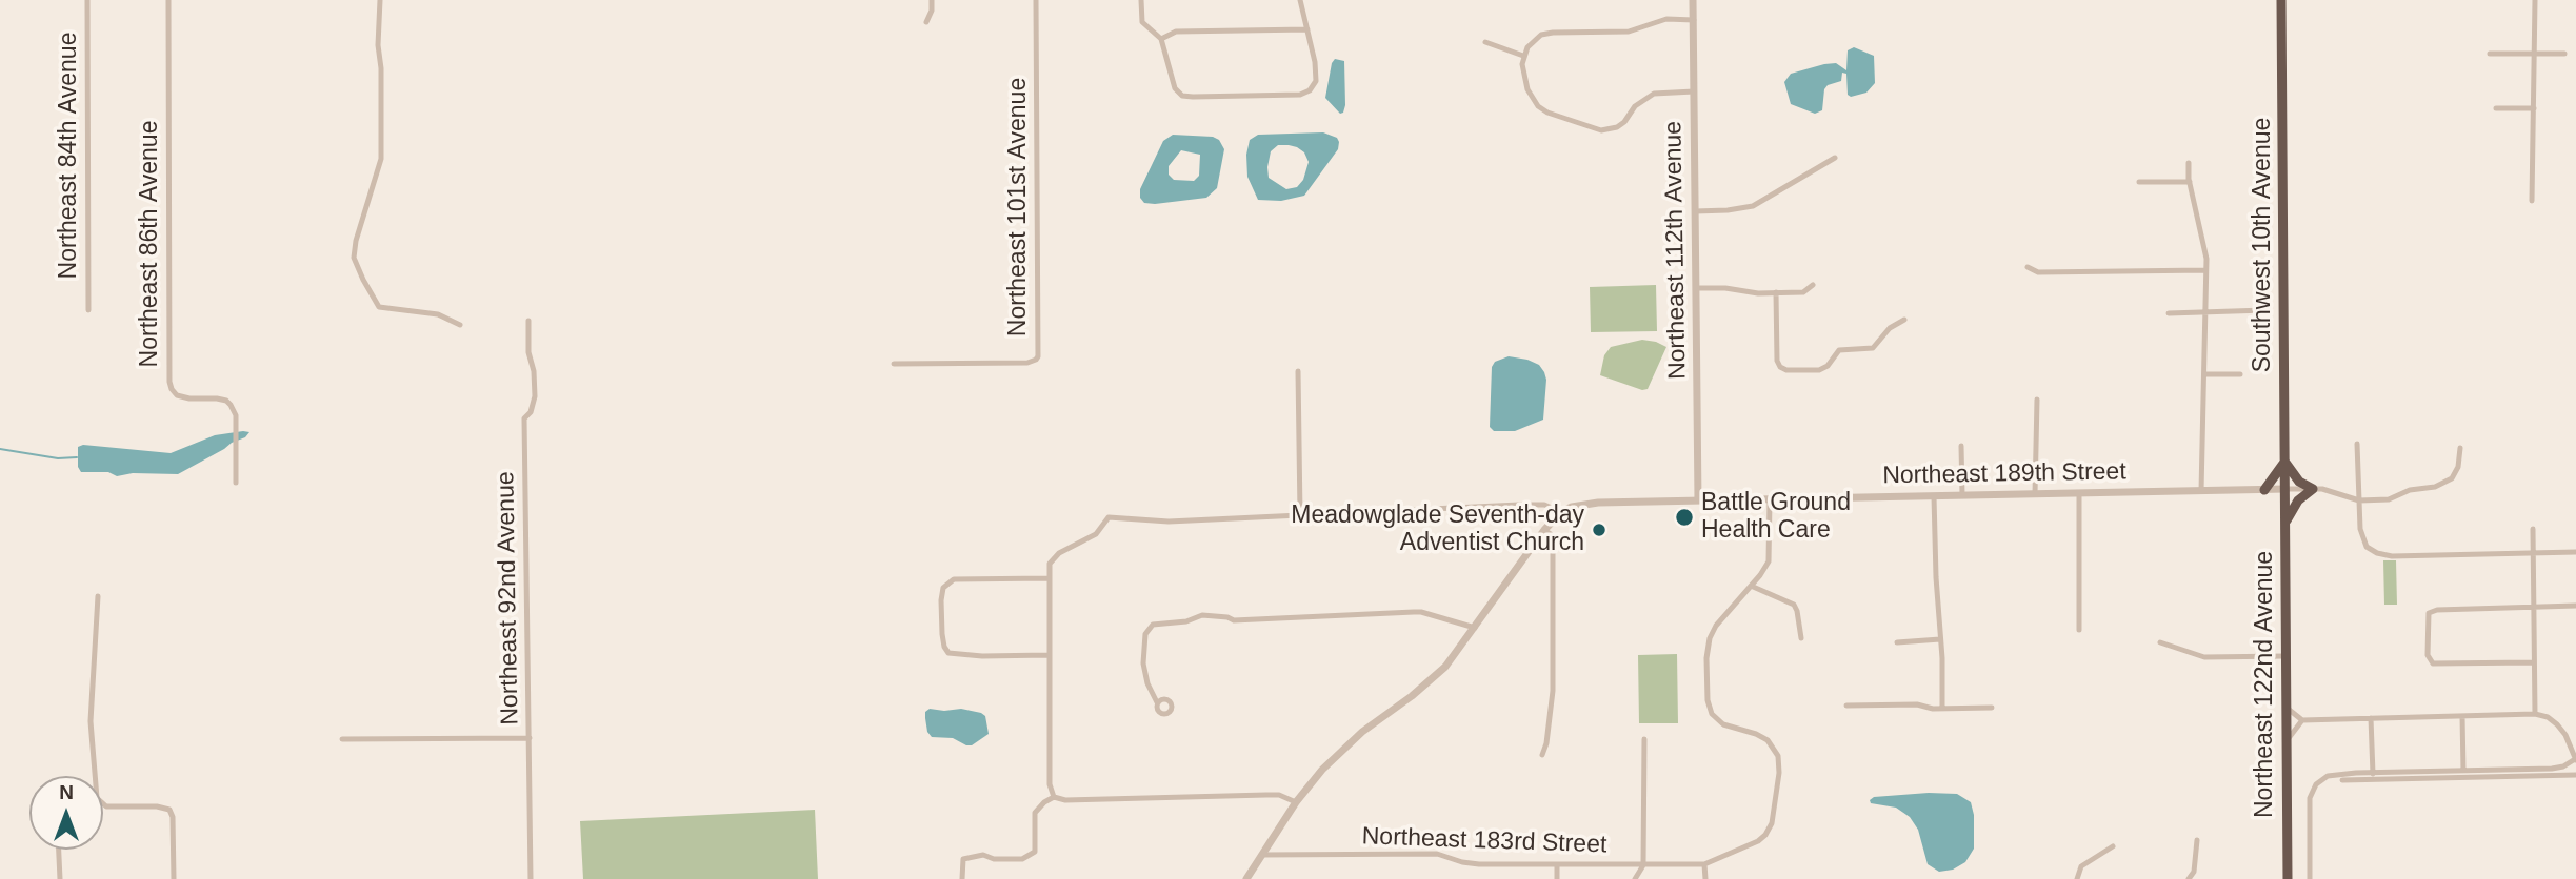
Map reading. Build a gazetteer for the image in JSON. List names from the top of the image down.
{
  "streets": {
    "highway": ["Southwest 10th Avenue", "Northeast 122nd Avenue"],
    "street": [
      "Northeast 84th Avenue",
      "Northeast 101st Avenue",
      "Northeast 86th Avenue",
      "Northeast 112th Avenue",
      "Northeast 189th Street",
      "Northeast 92nd Avenue",
      "Northeast 183rd Street"
    ]
  },
  "crossings": [
    ["Southwest 10th Avenue", "Northeast 189th Street"],
    ["Southwest 10th Avenue", "Northeast 122nd Avenue"],
    ["Northeast 112th Avenue", "Northeast 189th Street"],
    ["Northeast 189th Street", "Northeast 122nd Avenue"]
  ],
  "places": ["Battle Ground Health Care", "Meadowglade Seventh-day Adventist Church"],
  "north": "top"
}
